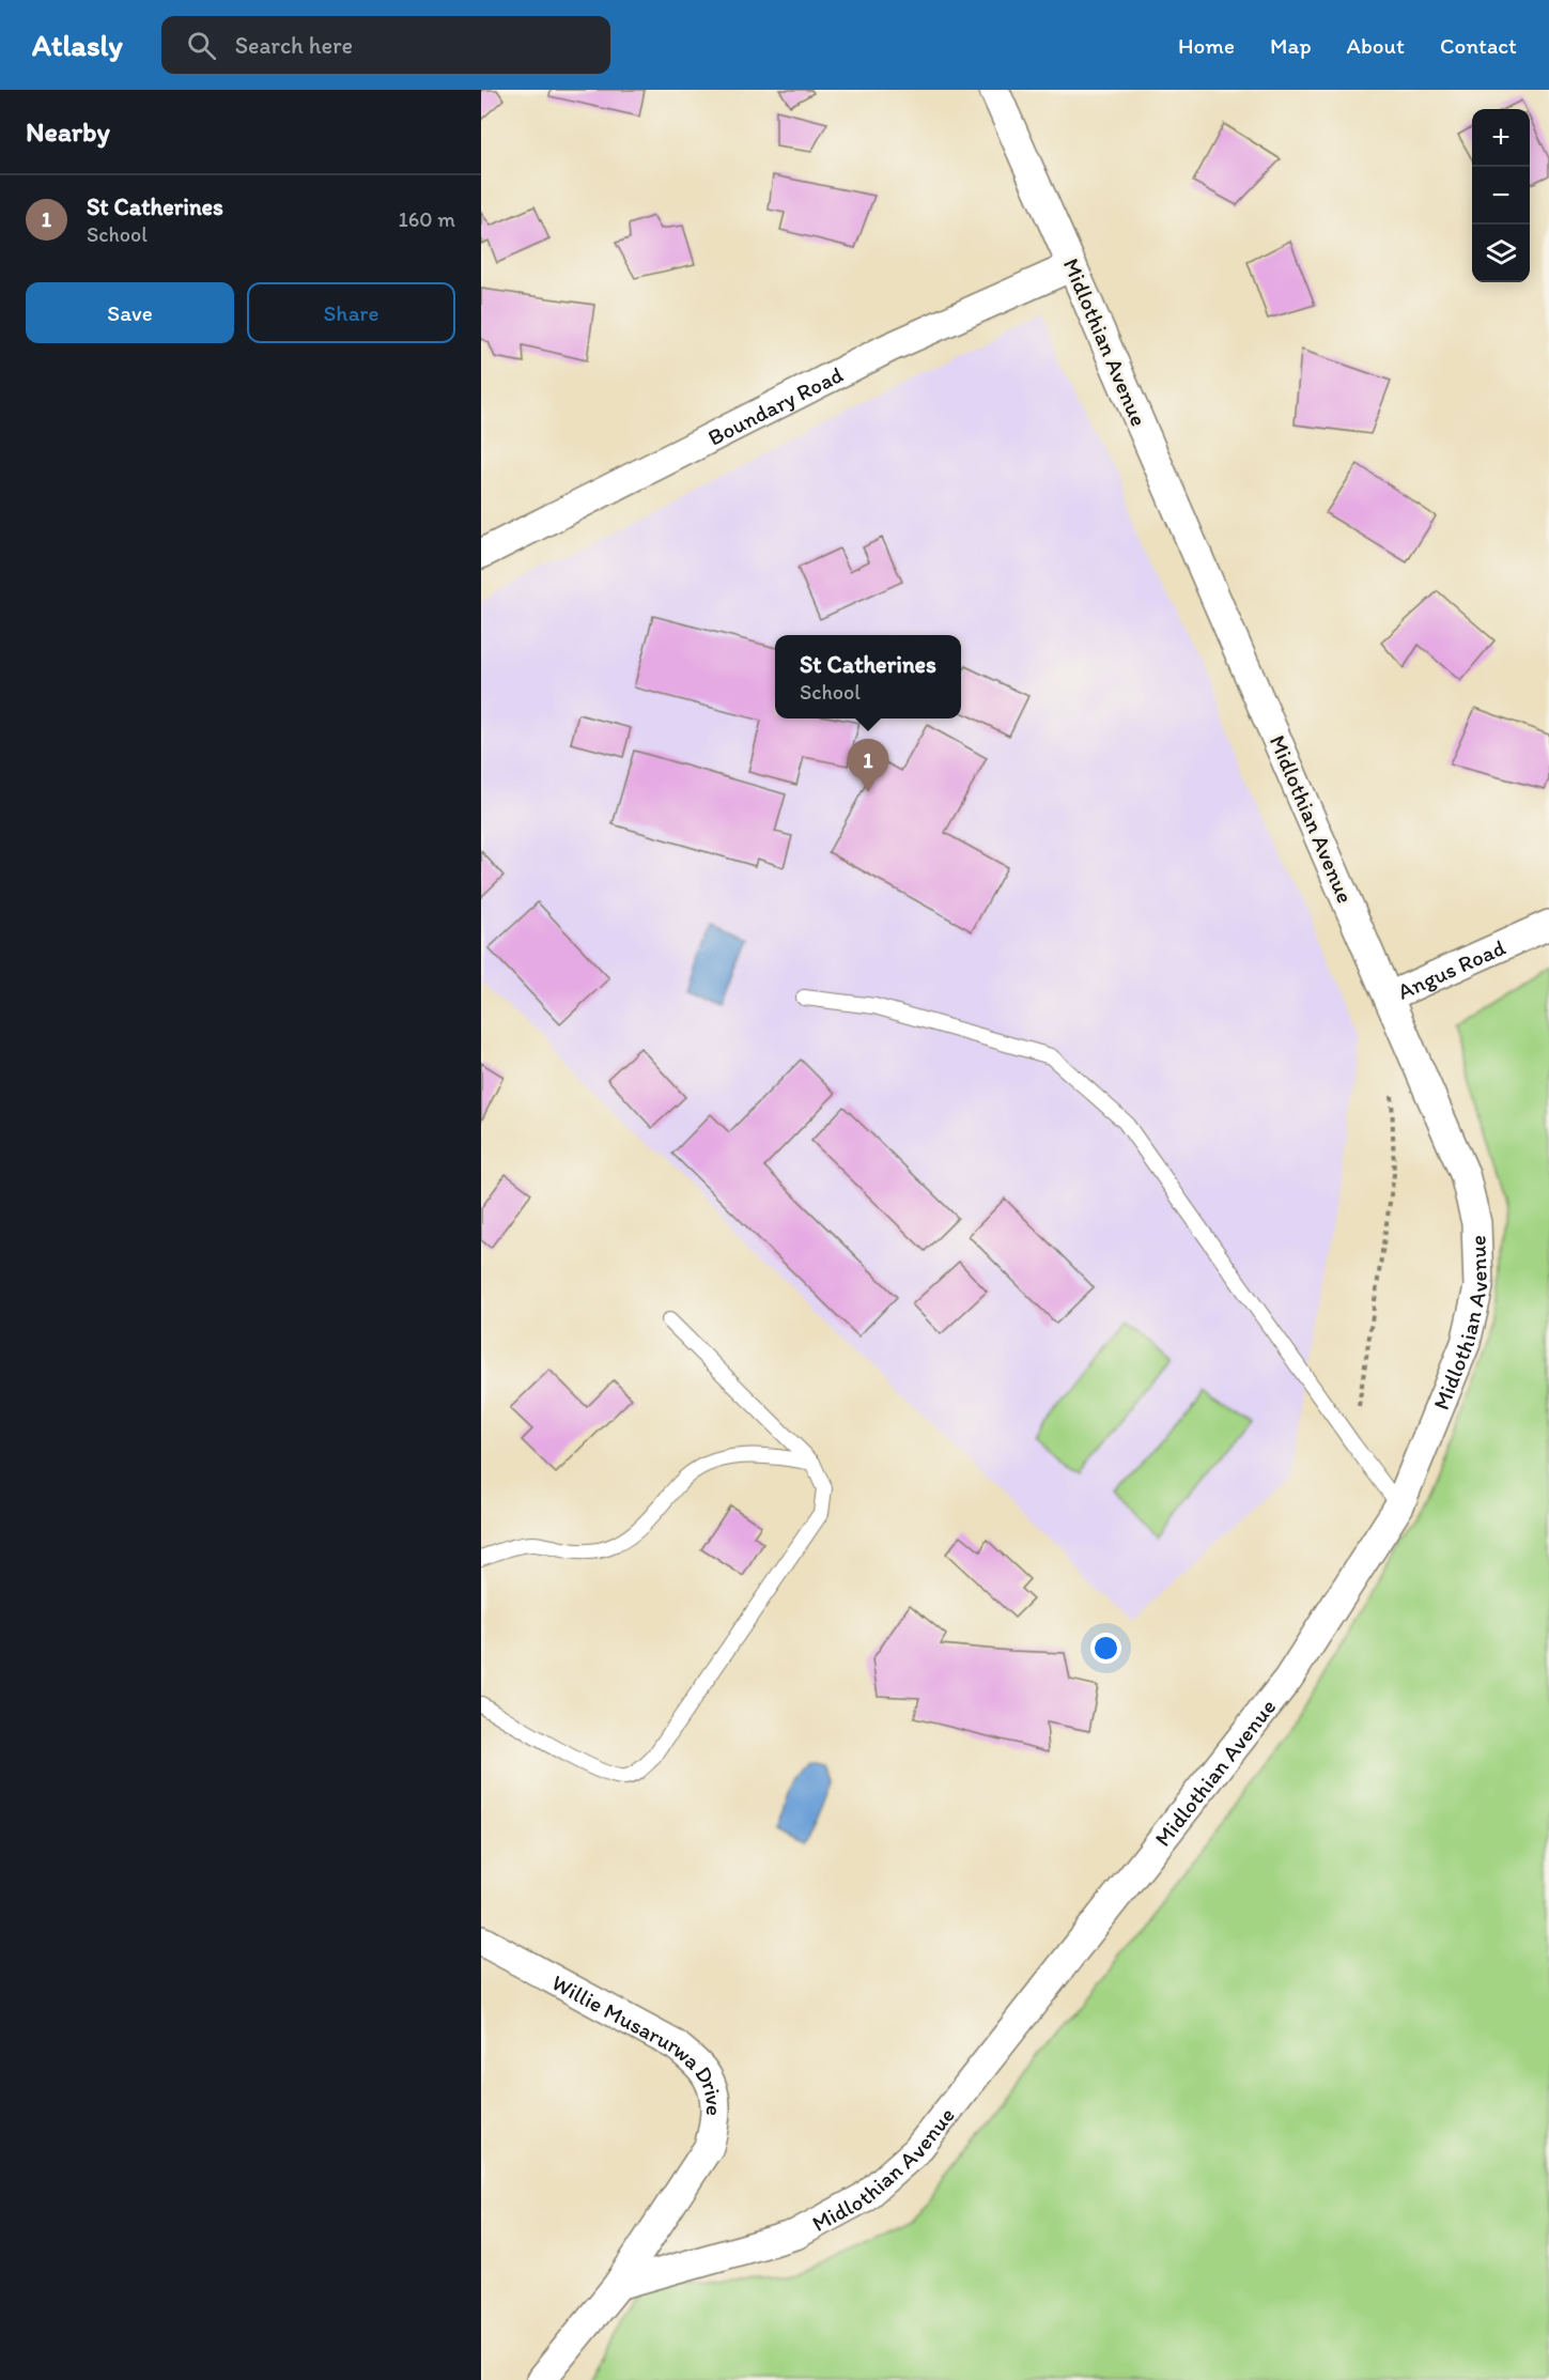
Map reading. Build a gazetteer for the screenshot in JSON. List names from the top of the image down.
{
  "streets": {
    "street": [
      "Midlothian Avenue",
      "Boundary Road",
      "Angus Road",
      "Willie Musarurwa Drive"
    ]
  },
  "crossings": [
    ["Midlothian Avenue", "Boundary Road"],
    ["Midlothian Avenue", "Angus Road"],
    ["Midlothian Avenue", "Willie Musarurwa Drive"]
  ],
  "page": {
    "header": "Atlasly",
    "search": "Search here",
    "nav": [
      "Home",
      "Map",
      "About",
      "Contact"
    ],
    "heading": "Nearby",
    "map_buttons": ["+", "−"],
    "list": [
      {
        "mark": "1",
        "name": "St Catherines",
        "note": "School",
        "value": "160 m"
      }
    ],
    "buttons": ["Save", "Share"],
    "popup": ["St Catherines", "School"],
    "pins": "1"
  }
}
